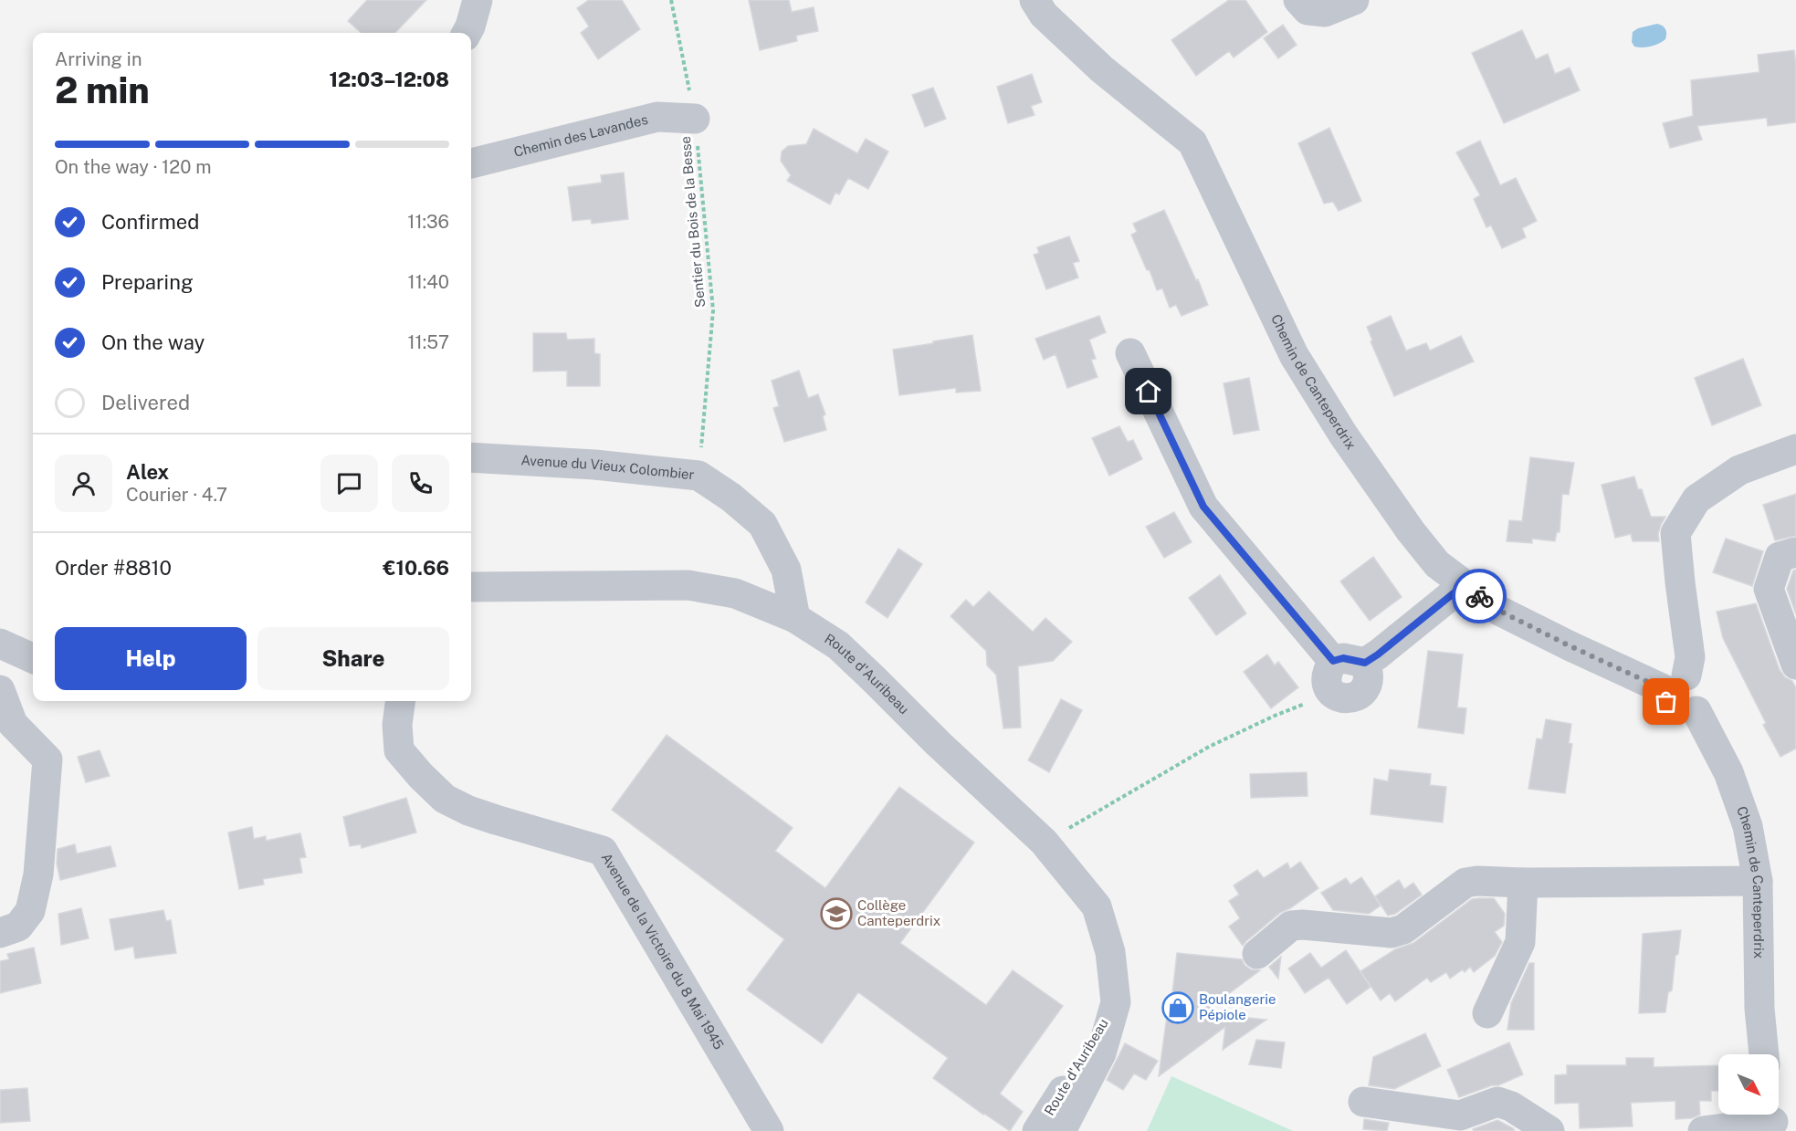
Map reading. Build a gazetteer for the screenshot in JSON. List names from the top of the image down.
{
  "streets": {
    "street": [
      "Chemin des Lavandes",
      "Chemin de Canteperdrix",
      "Avenue du Vieux Colombier",
      "Route d'Auribeau",
      "Avenue de la Victoire du 8 Mai 1945"
    ],
    "path": ["Sentier du Bois de la Besse"]
  },
  "crossings": [
    ["Chemin des Lavandes", "Sentier du Bois de la Besse"],
    ["Sentier du Bois de la Besse", "Avenue du Vieux Colombier"],
    ["Avenue du Vieux Colombier", "Route d'Auribeau"]
  ],
  "places": {
    "school or university": ["Collège Canteperdrix"],
    "shop": ["Boulangerie Pépiole"]
  },
  "north": "bottom right",
  "page": {
    "heading": ["2 min", "Arriving in", "12:03–12:08"],
    "panel": [
      "Alex",
      "Courier · 4.7",
      "Order #8810",
      "€10.66"
    ],
    "bar": "On the way · 120 m",
    "list": [
      ["Confirmed", "11:36"],
      ["Preparing", "11:40"],
      ["On the way", "11:57"],
      "Delivered"
    ],
    "buttons": ["Help", "Share"]
  }
}
